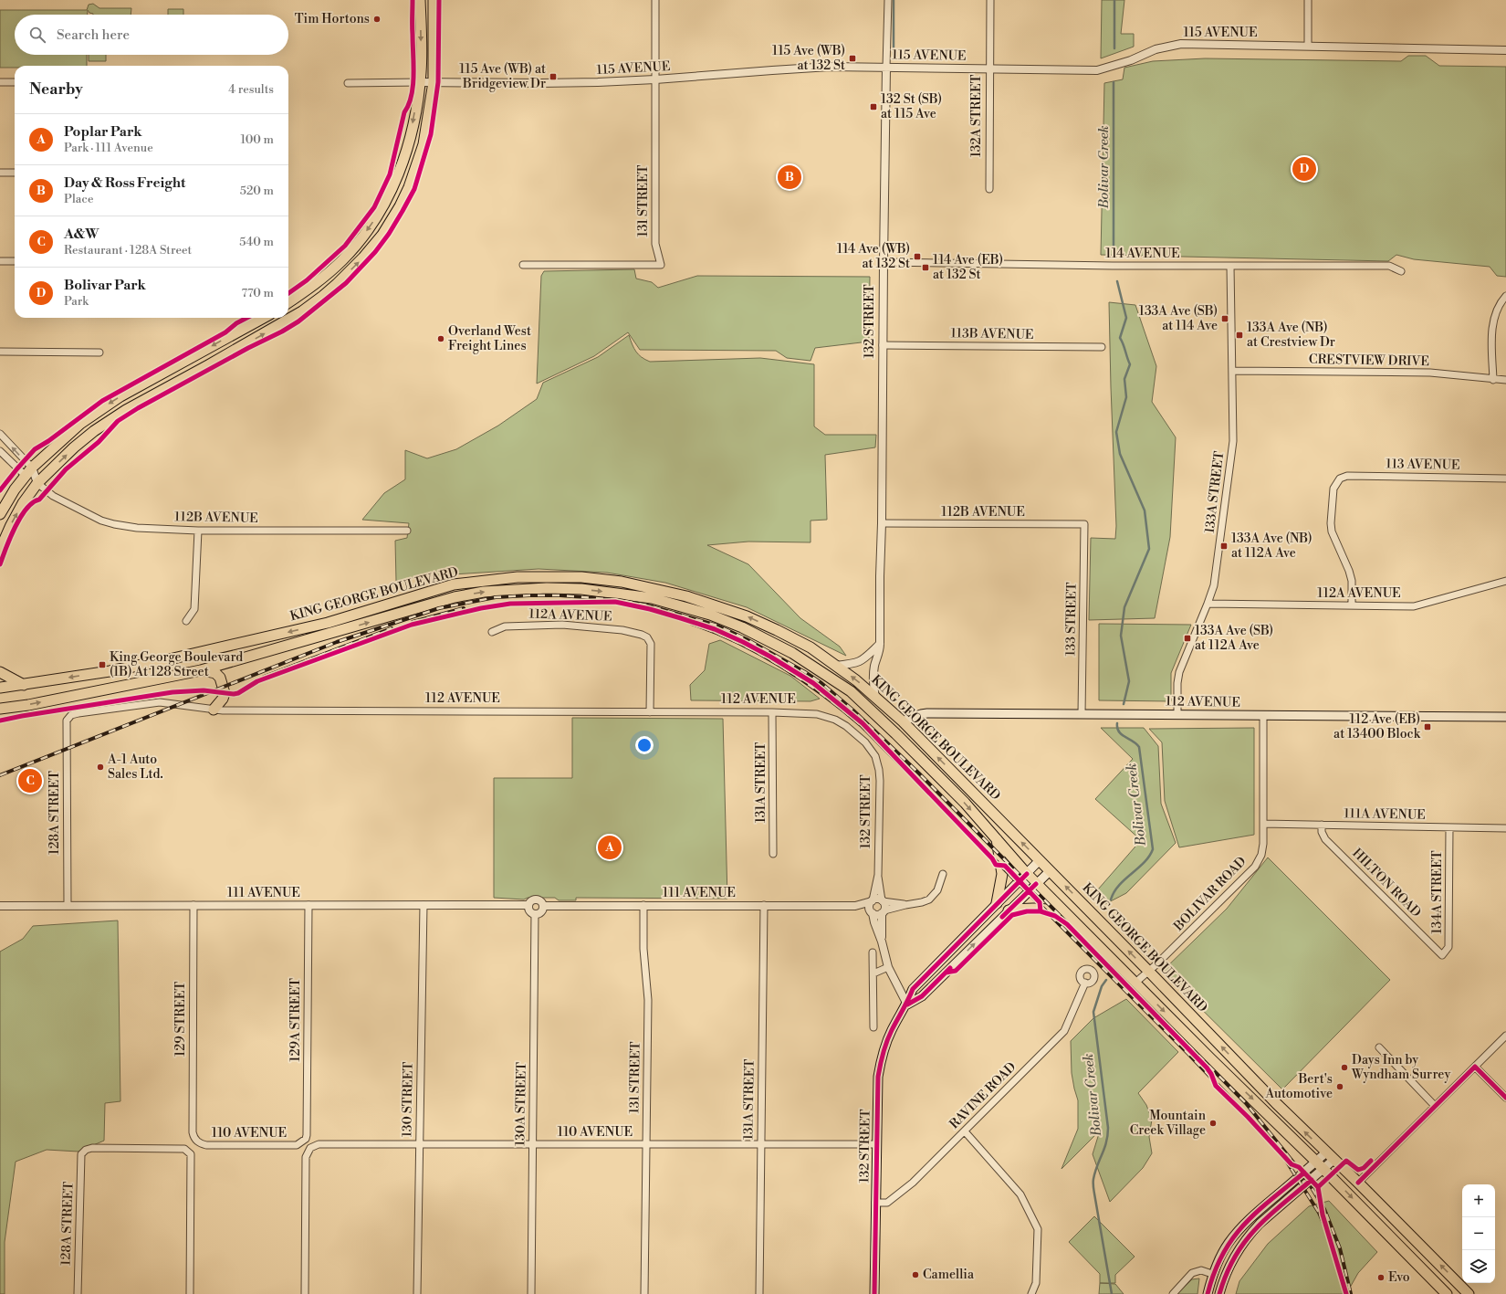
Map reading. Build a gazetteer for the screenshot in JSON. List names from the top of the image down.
{
  "streets": {
    "main road": ["132 STREET", "KING GEORGE BOULEVARD", "112 AVENUE"],
    "street": [
      "115 AVENUE",
      "132A STREET",
      "131 STREET",
      "114 AVENUE",
      "113B AVENUE",
      "CRESTVIEW DRIVE",
      "113 AVENUE",
      "133A STREET",
      "112B AVENUE",
      "112A AVENUE",
      "133 STREET",
      "131A STREET",
      "128A STREET",
      "111A AVENUE",
      "HILTON ROAD",
      "134A STREET",
      "111 AVENUE",
      "BOLIVAR ROAD",
      "129 STREET",
      "129A STREET",
      "RAVINE ROAD",
      "130 STREET",
      "130A STREET",
      "110 AVENUE"
    ]
  },
  "crossings": [
    ["115 AVENUE", "132A STREET"],
    ["115 AVENUE", "131 STREET"],
    ["115 AVENUE", "132 STREET"],
    ["131 STREET", "111 AVENUE"],
    ["131 STREET", "110 AVENUE"],
    ["114 AVENUE", "132 STREET"],
    ["114 AVENUE", "133A STREET"],
    ["132 STREET", "113B AVENUE"],
    ["132 STREET", "112B AVENUE"],
    ["132 STREET", "KING GEORGE BOULEVARD"],
    ["132 STREET", "112 AVENUE"],
    ["132 STREET", "111 AVENUE"],
    ["132 STREET", "RAVINE ROAD"],
    ["132 STREET", "110 AVENUE"],
    ["CRESTVIEW DRIVE", "133A STREET"],
    ["113 AVENUE", "112A AVENUE"],
    ["133A STREET", "112A AVENUE"],
    ["133A STREET", "112 AVENUE"],
    ["112B AVENUE", "133 STREET"],
    ["112A AVENUE", "112 AVENUE"],
    ["KING GEORGE BOULEVARD", "112 AVENUE"],
    ["KING GEORGE BOULEVARD", "BOLIVAR ROAD"],
    ["133 STREET", "112 AVENUE"],
    ["112 AVENUE", "131A STREET"],
    ["112 AVENUE", "128A STREET"],
    ["112 AVENUE", "BOLIVAR ROAD"],
    ["131A STREET", "111 AVENUE"],
    ["131A STREET", "110 AVENUE"],
    ["128A STREET", "111 AVENUE"],
    ["111A AVENUE", "HILTON ROAD"],
    ["111A AVENUE", "134A STREET"],
    ["111A AVENUE", "BOLIVAR ROAD"],
    ["HILTON ROAD", "134A STREET"],
    ["111 AVENUE", "129 STREET"],
    ["111 AVENUE", "129A STREET"],
    ["111 AVENUE", "130 STREET"],
    ["111 AVENUE", "130A STREET"],
    ["129 STREET", "110 AVENUE"],
    ["129A STREET", "110 AVENUE"],
    ["130 STREET", "110 AVENUE"],
    ["130A STREET", "110 AVENUE"]
  ],
  "water": ["Bolivar Creek"],
  "places": {
    "other": [
      "Tim Hortons",
      "Overland West Freight Lines",
      "A-1 Auto Sales Ltd.",
      "Days Inn by Wyndham Surrey",
      "Bert's Automotive",
      "Mountain Creek Village",
      "Camellia",
      "Evo"
    ],
    "transit": [
      "115 Ave (WB) at 132 St",
      "115 Ave (WB) at Bridgeview Dr",
      "132 St (SB) at 115 Ave",
      "114 Ave (WB) at 132 St",
      "114 Ave (EB) at 132 St",
      "133A Ave (SB) at 114 Ave",
      "133A Ave (NB) at Crestview Dr",
      "133A Ave (NB) at 112A Ave",
      "133A Ave (SB) at 112A Ave",
      "King George Boulevard (1B) At 128 Street",
      "112 Ave (EB) at 13400 Block"
    ]
  },
  "page": {
    "search": "Search here",
    "heading": ["Nearby", "4 results"],
    "list": [
      {
        "mark": "A",
        "name": "Poplar Park",
        "note": "Park · 111 Avenue",
        "value": "100 m"
      },
      {
        "mark": "B",
        "name": "Day & Ross Freight",
        "note": "Place",
        "value": "520 m"
      },
      {
        "mark": "C",
        "name": "A&W",
        "note": "Restaurant · 128A Street",
        "value": "540 m"
      },
      {
        "mark": "D",
        "name": "Bolivar Park",
        "note": "Park",
        "value": "770 m"
      }
    ],
    "pins": [
      "D",
      "B",
      "C",
      "A"
    ],
    "map_buttons": ["+", "−"]
  }
}
